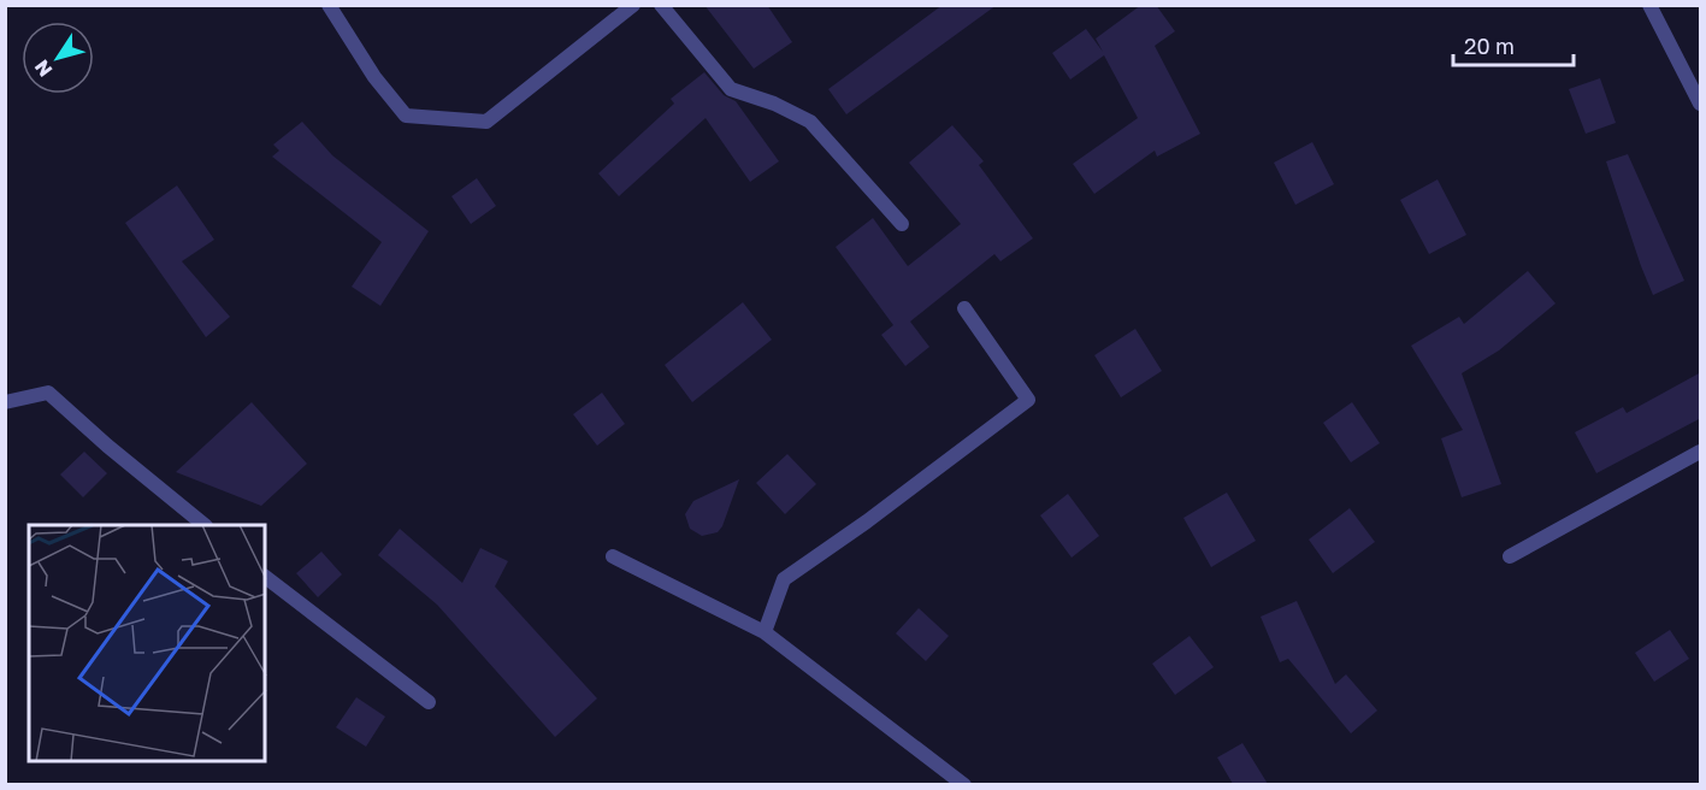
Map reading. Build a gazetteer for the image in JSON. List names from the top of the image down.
{
  "scale_bar": "20 m",
  "north": "bottom left"
}
